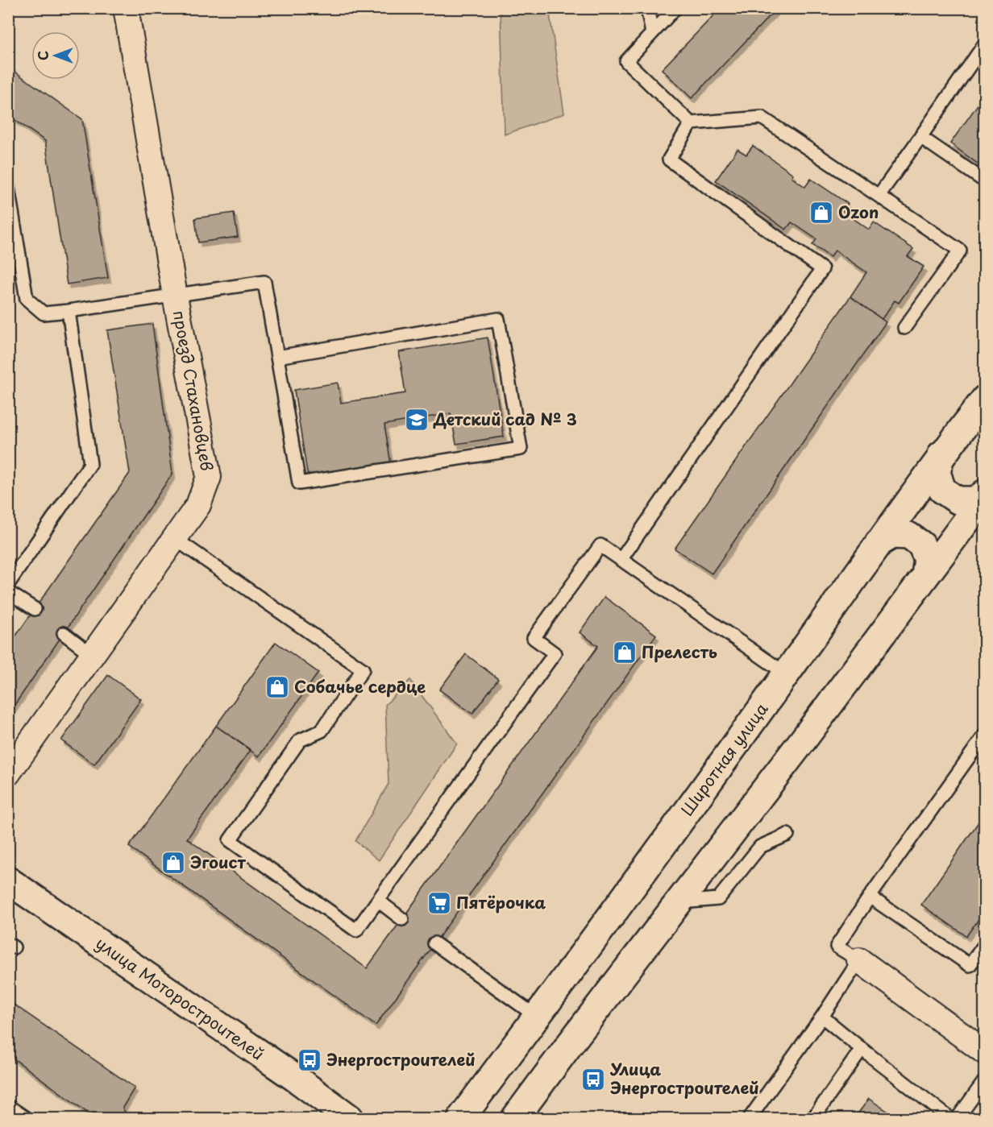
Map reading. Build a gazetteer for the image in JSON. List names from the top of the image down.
{
  "streets": {
    "main road": ["Широтная улица", "улица Моторостроителей"],
    "street": ["проезд Стахановцев"]
  },
  "places": {
    "shop": [
      "Ozon",
      "Прелесть",
      "Собачье сердце",
      "Эгоист"
    ],
    "school or university": ["Детский сад № 3"],
    "supermarket": ["Пятёрочка"],
    "bus stop": ["Энергостроителей", "Улица Энергостроителей"]
  },
  "north": "left"
}
